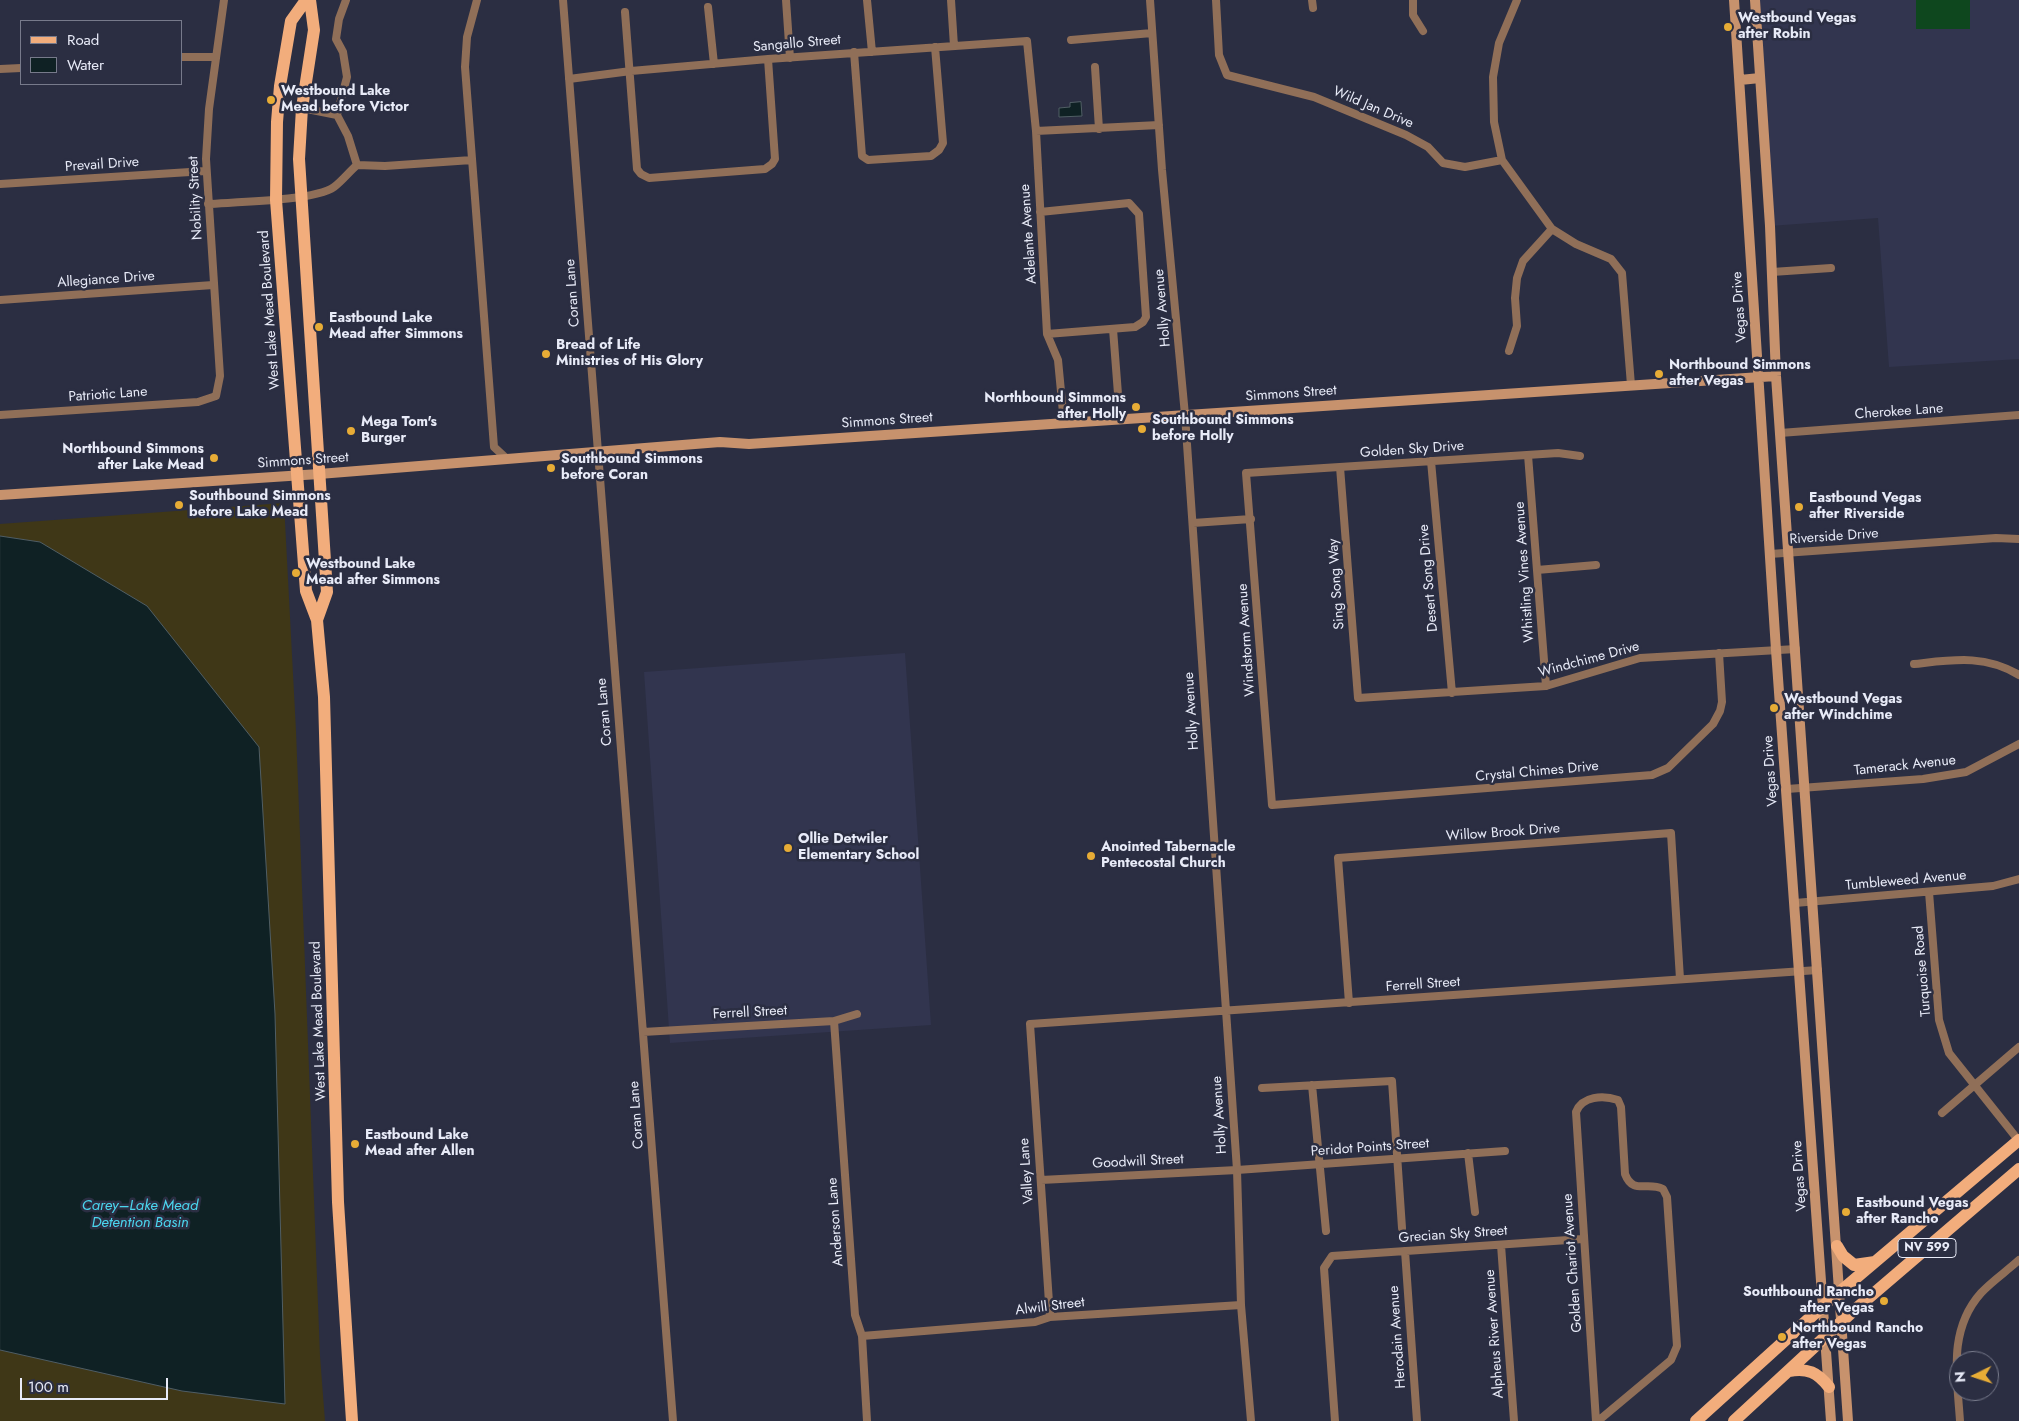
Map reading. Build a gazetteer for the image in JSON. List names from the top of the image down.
{
  "streets": {
    "main road": [
      "Vegas Drive",
      "West Lake Mead Boulevard",
      "Simmons Street",
      "NV 599"
    ],
    "street": [
      "Sangallo Street",
      "Wild Jan Drive",
      "Prevail Drive",
      "Nobility Street",
      "Adelante Avenue",
      "Allegiance Drive",
      "Coran Lane",
      "Holly Avenue",
      "Patriotic Lane",
      "Cherokee Lane",
      "Golden Sky Drive",
      "Riverside Drive",
      "Whistling Vines Avenue",
      "Desert Song Drive",
      "Sing Song Way",
      "Windstorm Avenue",
      "Windchime Drive",
      "Tamerack Avenue",
      "Crystal Chimes Drive",
      "Willow Brook Drive",
      "Tumbleweed Avenue",
      "Turquoise Road",
      "Ferrell Street",
      "Peridot Points Street",
      "Goodwill Street",
      "Valley Lane",
      "Anderson Lane",
      "Grecian Sky Street",
      "Golden Chariot Avenue",
      "Alwill Street",
      "Alpheus River Avenue",
      "Herodain Avenue"
    ]
  },
  "crossings": [
    ["Sangallo Street", "Adelante Avenue"],
    ["Sangallo Street", "Coran Lane"],
    ["Prevail Drive", "Nobility Street"],
    ["Nobility Street", "Allegiance Drive"],
    ["Nobility Street", "Patriotic Lane"],
    ["Adelante Avenue", "Simmons Street"],
    ["Coran Lane", "Simmons Street"],
    ["Coran Lane", "Ferrell Street"],
    ["Vegas Drive", "Simmons Street"],
    ["Vegas Drive", "Riverside Drive"],
    ["Vegas Drive", "Windchime Drive"],
    ["Vegas Drive", "Tamerack Avenue"],
    ["Vegas Drive", "Tumbleweed Avenue"],
    ["Vegas Drive", "Ferrell Street"],
    ["Vegas Drive", "NV 599"],
    ["Holly Avenue", "Simmons Street"],
    ["Holly Avenue", "Ferrell Street"],
    ["Holly Avenue", "Peridot Points Street"],
    ["Holly Avenue", "Goodwill Street"],
    ["Holly Avenue", "Alwill Street"],
    ["West Lake Mead Boulevard", "Simmons Street"],
    ["Golden Sky Drive", "Whistling Vines Avenue"],
    ["Golden Sky Drive", "Desert Song Drive"],
    ["Golden Sky Drive", "Sing Song Way"],
    ["Golden Sky Drive", "Windstorm Avenue"],
    ["Whistling Vines Avenue", "Windchime Drive"],
    ["Desert Song Drive", "Windchime Drive"],
    ["Sing Song Way", "Windchime Drive"],
    ["Windstorm Avenue", "Crystal Chimes Drive"],
    ["Windchime Drive", "Crystal Chimes Drive"],
    ["Willow Brook Drive", "Ferrell Street"],
    ["Tumbleweed Avenue", "Turquoise Road"],
    ["Turquoise Road", "NV 599"],
    ["Ferrell Street", "Valley Lane"],
    ["Ferrell Street", "Anderson Lane"],
    ["Peridot Points Street", "Goodwill Street"],
    ["Goodwill Street", "Valley Lane"],
    ["Valley Lane", "Alwill Street"],
    ["Anderson Lane", "Alwill Street"],
    ["Grecian Sky Street", "Golden Chariot Avenue"],
    ["Grecian Sky Street", "Alpheus River Avenue"],
    ["Grecian Sky Street", "Herodain Avenue"]
  ],
  "water": ["Carey–Lake Mead Detention Basin"],
  "places": [
    "Westbound Vegas after Robin",
    "Westbound Lake Mead before Victor",
    "Eastbound Lake Mead after Simmons",
    "Bread of Life Ministries of His Glory",
    "Northbound Simmons after Vegas",
    "Northbound Simmons after Holly",
    "Southbound Simmons before Holly",
    "Mega Tom's Burger",
    "Northbound Simmons after Lake Mead",
    "Southbound Simmons before Coran",
    "Southbound Simmons before Lake Mead",
    "Eastbound Vegas after Riverside",
    "Westbound Lake Mead after Simmons",
    "Westbound Vegas after Windchime",
    "Ollie Detwiler Elementary School",
    "Anointed Tabernacle Pentecostal Church",
    "Eastbound Lake Mead after Allen",
    "Eastbound Vegas after Rancho",
    "Southbound Rancho after Vegas",
    "Northbound Rancho after Vegas"
  ],
  "legend": ["Road", "Water"],
  "scale_bar": "100 m",
  "north": "left"
}
